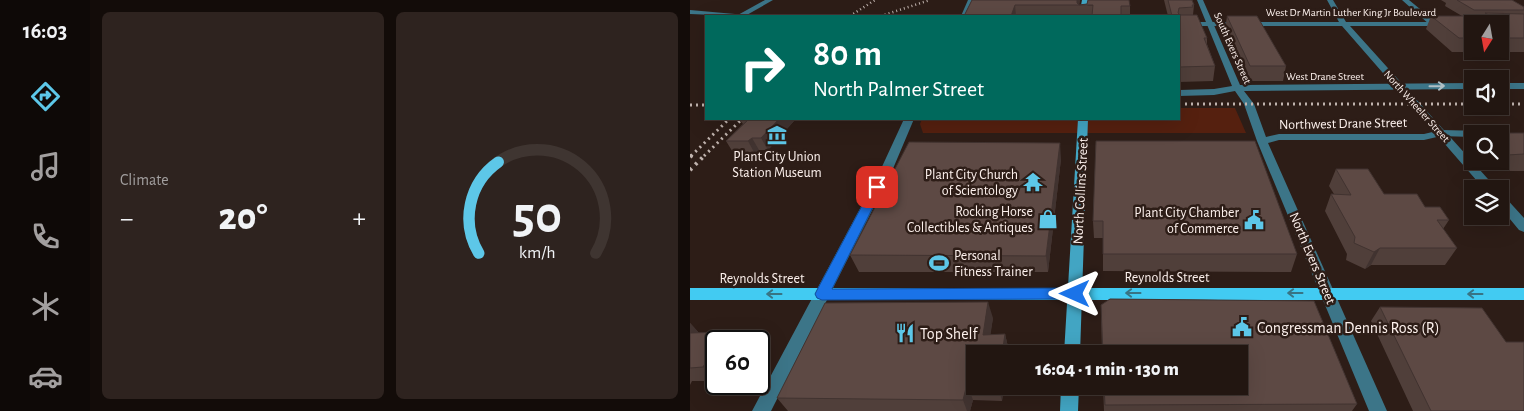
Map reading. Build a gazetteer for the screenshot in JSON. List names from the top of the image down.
{
  "streets": {
    "main road": ["North Collins Street", "Reynolds Street"],
    "street": [
      "West Dr Martin Luther King Jr Boulevard",
      "South Evers Street",
      "West Drane Street",
      "North Wheeler Street",
      "Northwest Drane Street",
      "North Evers Street"
    ]
  },
  "crossings": [
    ["West Dr Martin Luther King Jr Boulevard", "South Evers Street"],
    ["West Dr Martin Luther King Jr Boulevard", "North Wheeler Street"],
    ["South Evers Street", "West Drane Street"],
    ["South Evers Street", "North Evers Street"],
    ["West Drane Street", "North Wheeler Street"],
    ["North Wheeler Street", "Northwest Drane Street"],
    ["Northwest Drane Street", "North Evers Street"],
    ["North Collins Street", "Reynolds Street"],
    ["North Evers Street", "Reynolds Street"]
  ],
  "one_way": ["Reynolds Street"],
  "places": {
    "museum": ["Plant City Union Station Museum"],
    "temple": ["Plant City Church of Scientology"],
    "shop": ["Rocking Horse Collectibles & Antiques"],
    "public building": ["Plant City Chamber of Commerce", "Congressman Dennis Ross (R)"],
    "sports": ["Personal Fitness Trainer"],
    "restaurant": ["Top Shelf"]
  },
  "north": "bottom",
  "page": {
    "tabs": "16:03",
    "tile": "Climate",
    "turn": ["80 m", "North Palmer Street"],
    "heat": ["−", "20°", "+"],
    "limit": "60",
    "trip": "16:04 · 1 min · 130 m",
    "gauge": ["50", "km/h"]
  }
}
